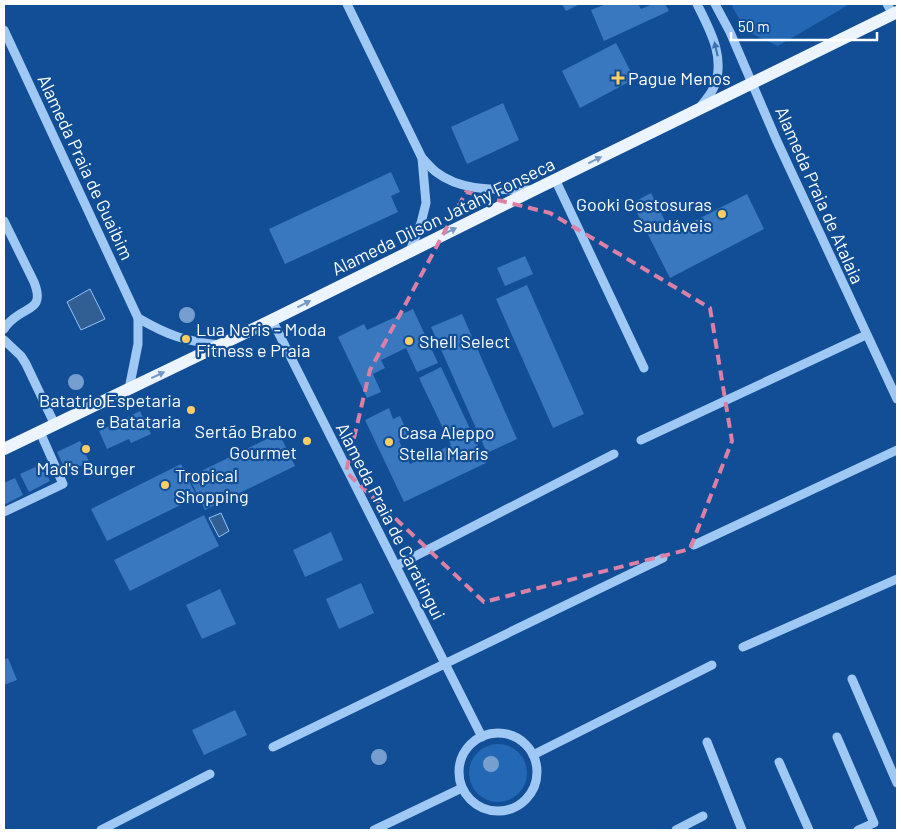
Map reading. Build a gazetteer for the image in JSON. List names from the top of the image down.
{
  "streets": {
    "main road": ["Alameda Dilson Jatahy Fonseca"],
    "street": ["Alameda Praia de Guaibim", "Alameda Praia de Atalaia", "Alameda Praia de Caratingui"]
  },
  "crossings": [
    ["Alameda Praia de Guaibim", "Alameda Dilson Jatahy Fonseca"],
    ["Alameda Praia de Atalaia", "Alameda Dilson Jatahy Fonseca"],
    ["Alameda Dilson Jatahy Fonseca", "Alameda Praia de Caratingui"]
  ],
  "one_way": ["Alameda Dilson Jatahy Fonseca"],
  "places": {
    "health": ["Pague Menos"],
    "other": [
      "Gooki Gostosuras Saudáveis",
      "Lua Neris - Moda Fitness e Praia",
      "Shell Select",
      "Batatrio Espetaria e Batataria",
      "Sertão Brabo Gourmet",
      "Casa Aleppo Stella Maris",
      "Mad's Burger",
      "Tropical Shopping"
    ]
  },
  "scale_bar": "50 m"
}
